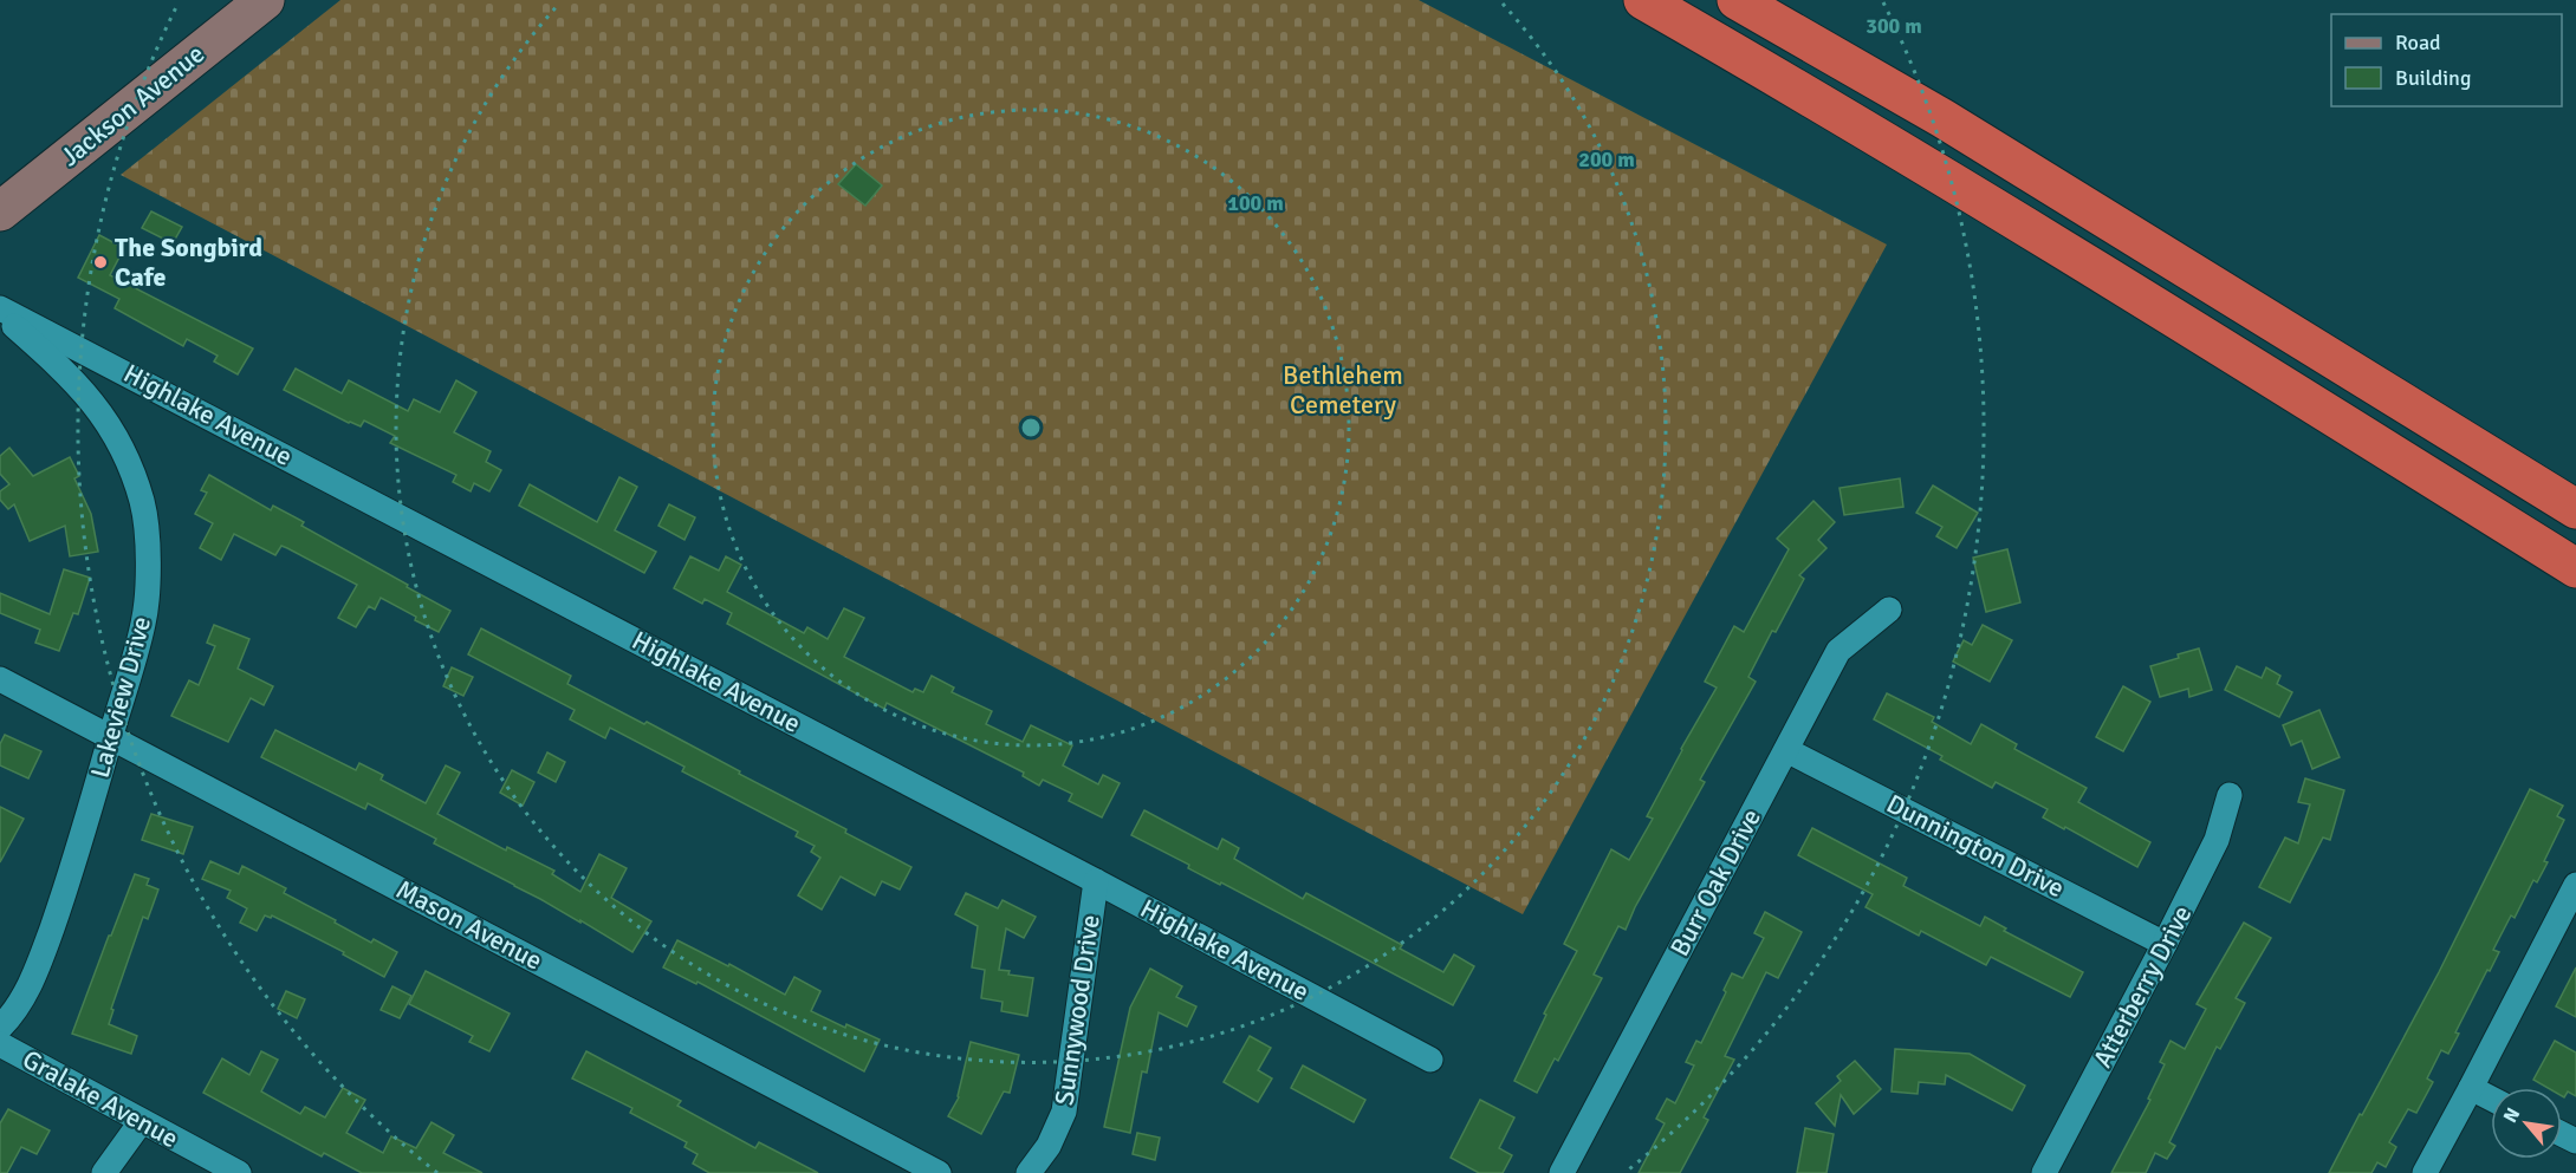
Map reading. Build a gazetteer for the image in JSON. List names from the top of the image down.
{
  "streets": {
    "main road": ["Jackson Avenue"],
    "street": [
      "Highlake Avenue",
      "Lakeview Drive",
      "Dunnington Drive",
      "Burr Oak Drive",
      "Mason Avenue",
      "Atterberry Drive",
      "Sunnywood Drive",
      "Gralake Avenue"
    ]
  },
  "crossings": [
    ["Highlake Avenue", "Sunnywood Drive"],
    ["Lakeview Drive", "Mason Avenue"],
    ["Dunnington Drive", "Burr Oak Drive"],
    ["Dunnington Drive", "Atterberry Drive"]
  ],
  "parks": ["Bethlehem Cemetery"],
  "places": ["The Songbird Cafe"],
  "legend": ["Road", "Building"],
  "north": "top left",
  "rings": ["300 m", "200 m", "100 m"]
}
